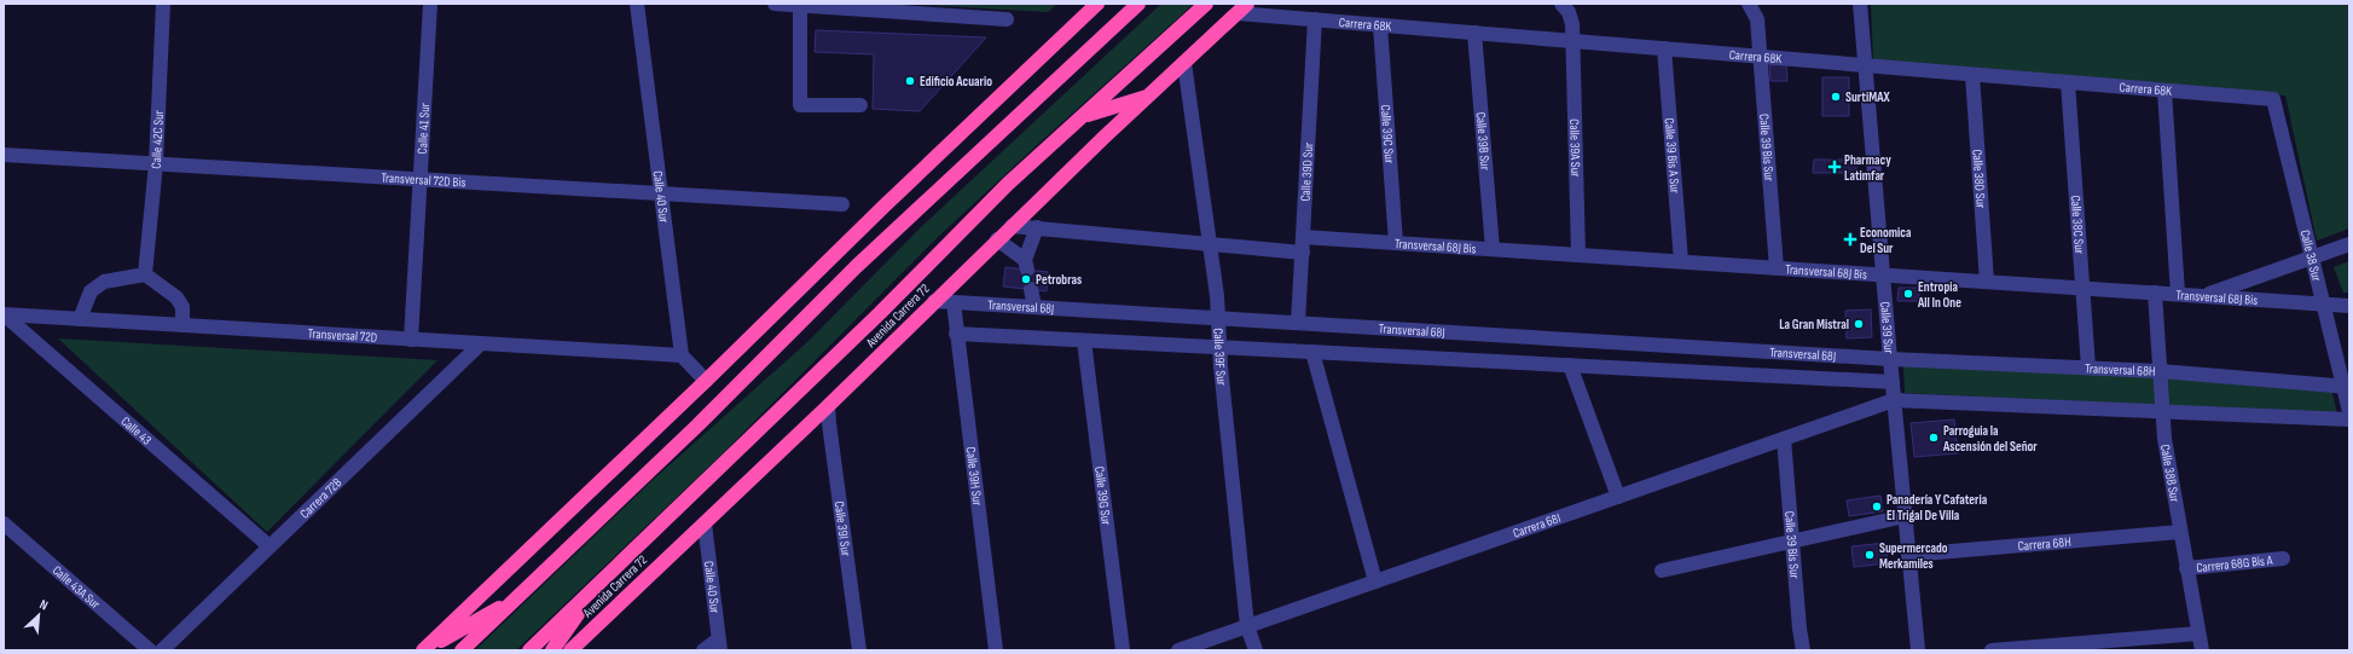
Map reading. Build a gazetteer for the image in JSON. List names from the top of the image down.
{
  "streets": {
    "highway": ["Avenida Carrera 72"],
    "street": [
      "Carrera 68K",
      "Calle 41 Sur",
      "Calle 39C Sur",
      "Calle 42C Sur",
      "Calle 39B Sur",
      "Calle 39A Sur",
      "Calle 39 Bis Sur",
      "Calle 39 Bis A Sur",
      "Calle 39D Sur",
      "Calle 38D Sur",
      "Transversal 72D Bis",
      "Calle 40 Sur",
      "Calle 38C Sur",
      "Transversal 68J Bis",
      "Calle 38 Sur",
      "Transversal 68J",
      "Calle 39 Sur",
      "Transversal 72D",
      "Calle 39F Sur",
      "Transversal 68H",
      "Calle 43",
      "Calle 38B Sur",
      "Calle 39H Sur",
      "Calle 39G Sur",
      "Carrera 72B",
      "Carrera 68I",
      "Calle 39I Sur",
      "Carrera 68H",
      "Carrera 68G Bis A",
      "Calle 43A Sur"
    ]
  },
  "crossings": [
    ["Carrera 68K", "Calle 39C Sur"],
    ["Carrera 68K", "Calle 39B Sur"],
    ["Carrera 68K", "Calle 39A Sur"],
    ["Carrera 68K", "Calle 39 Bis Sur"],
    ["Carrera 68K", "Calle 39 Bis A Sur"],
    ["Carrera 68K", "Calle 39D Sur"],
    ["Carrera 68K", "Calle 38D Sur"],
    ["Carrera 68K", "Calle 38C Sur"],
    ["Carrera 68K", "Calle 38 Sur"],
    ["Carrera 68K", "Avenida Carrera 72"],
    ["Carrera 68K", "Calle 39 Sur"],
    ["Calle 41 Sur", "Transversal 72D Bis"],
    ["Calle 41 Sur", "Transversal 72D"],
    ["Calle 39C Sur", "Transversal 68J Bis"],
    ["Calle 42C Sur", "Transversal 72D Bis"],
    ["Calle 39B Sur", "Transversal 68J Bis"],
    ["Calle 39A Sur", "Transversal 68J Bis"],
    ["Calle 39 Bis Sur", "Transversal 68J Bis"],
    ["Calle 39 Bis Sur", "Carrera 68I"],
    ["Calle 39 Bis A Sur", "Transversal 68J Bis"],
    ["Calle 39D Sur", "Transversal 68J Bis"],
    ["Calle 39D Sur", "Transversal 68J"],
    ["Calle 38D Sur", "Transversal 68J Bis"],
    ["Transversal 72D Bis", "Calle 40 Sur"],
    ["Calle 40 Sur", "Avenida Carrera 72"],
    ["Calle 40 Sur", "Transversal 72D"],
    ["Calle 38C Sur", "Transversal 68J Bis"],
    ["Calle 38C Sur", "Transversal 68H"],
    ["Transversal 68J Bis", "Calle 38 Sur"],
    ["Transversal 68J Bis", "Calle 39 Sur"],
    ["Transversal 68J Bis", "Calle 38B Sur"],
    ["Calle 38 Sur", "Transversal 68H"],
    ["Transversal 68J", "Avenida Carrera 72"],
    ["Transversal 68J", "Calle 39 Sur"],
    ["Transversal 68J", "Calle 39F Sur"],
    ["Transversal 68J", "Transversal 68H"],
    ["Transversal 68J", "Calle 39H Sur"],
    ["Transversal 68J", "Calle 39G Sur"],
    ["Avenida Carrera 72", "Calle 39F Sur"],
    ["Avenida Carrera 72", "Calle 39I Sur"],
    ["Calle 39 Sur", "Transversal 68H"],
    ["Calle 39 Sur", "Carrera 68I"],
    ["Calle 39 Sur", "Carrera 68H"],
    ["Transversal 72D", "Calle 43"],
    ["Transversal 72D", "Carrera 72B"],
    ["Calle 39F Sur", "Carrera 68I"],
    ["Transversal 68H", "Calle 38B Sur"],
    ["Calle 43", "Carrera 72B"],
    ["Calle 38B Sur", "Carrera 68H"],
    ["Calle 38B Sur", "Carrera 68G Bis A"]
  ],
  "places": {
    "other": [
      "Edificio Acuario",
      "SurtiMAX",
      "Petrobras",
      "Entropia All In One",
      "La Gran Mistral",
      "Parroguia la Ascensión del Señor",
      "Panadería Y Cafateria El Trigal De Villa",
      "Supermercado Merkamiles"
    ],
    "health": ["Pharmacy Latimfar", "Economica Del Sur"]
  },
  "north": "top right"
}
